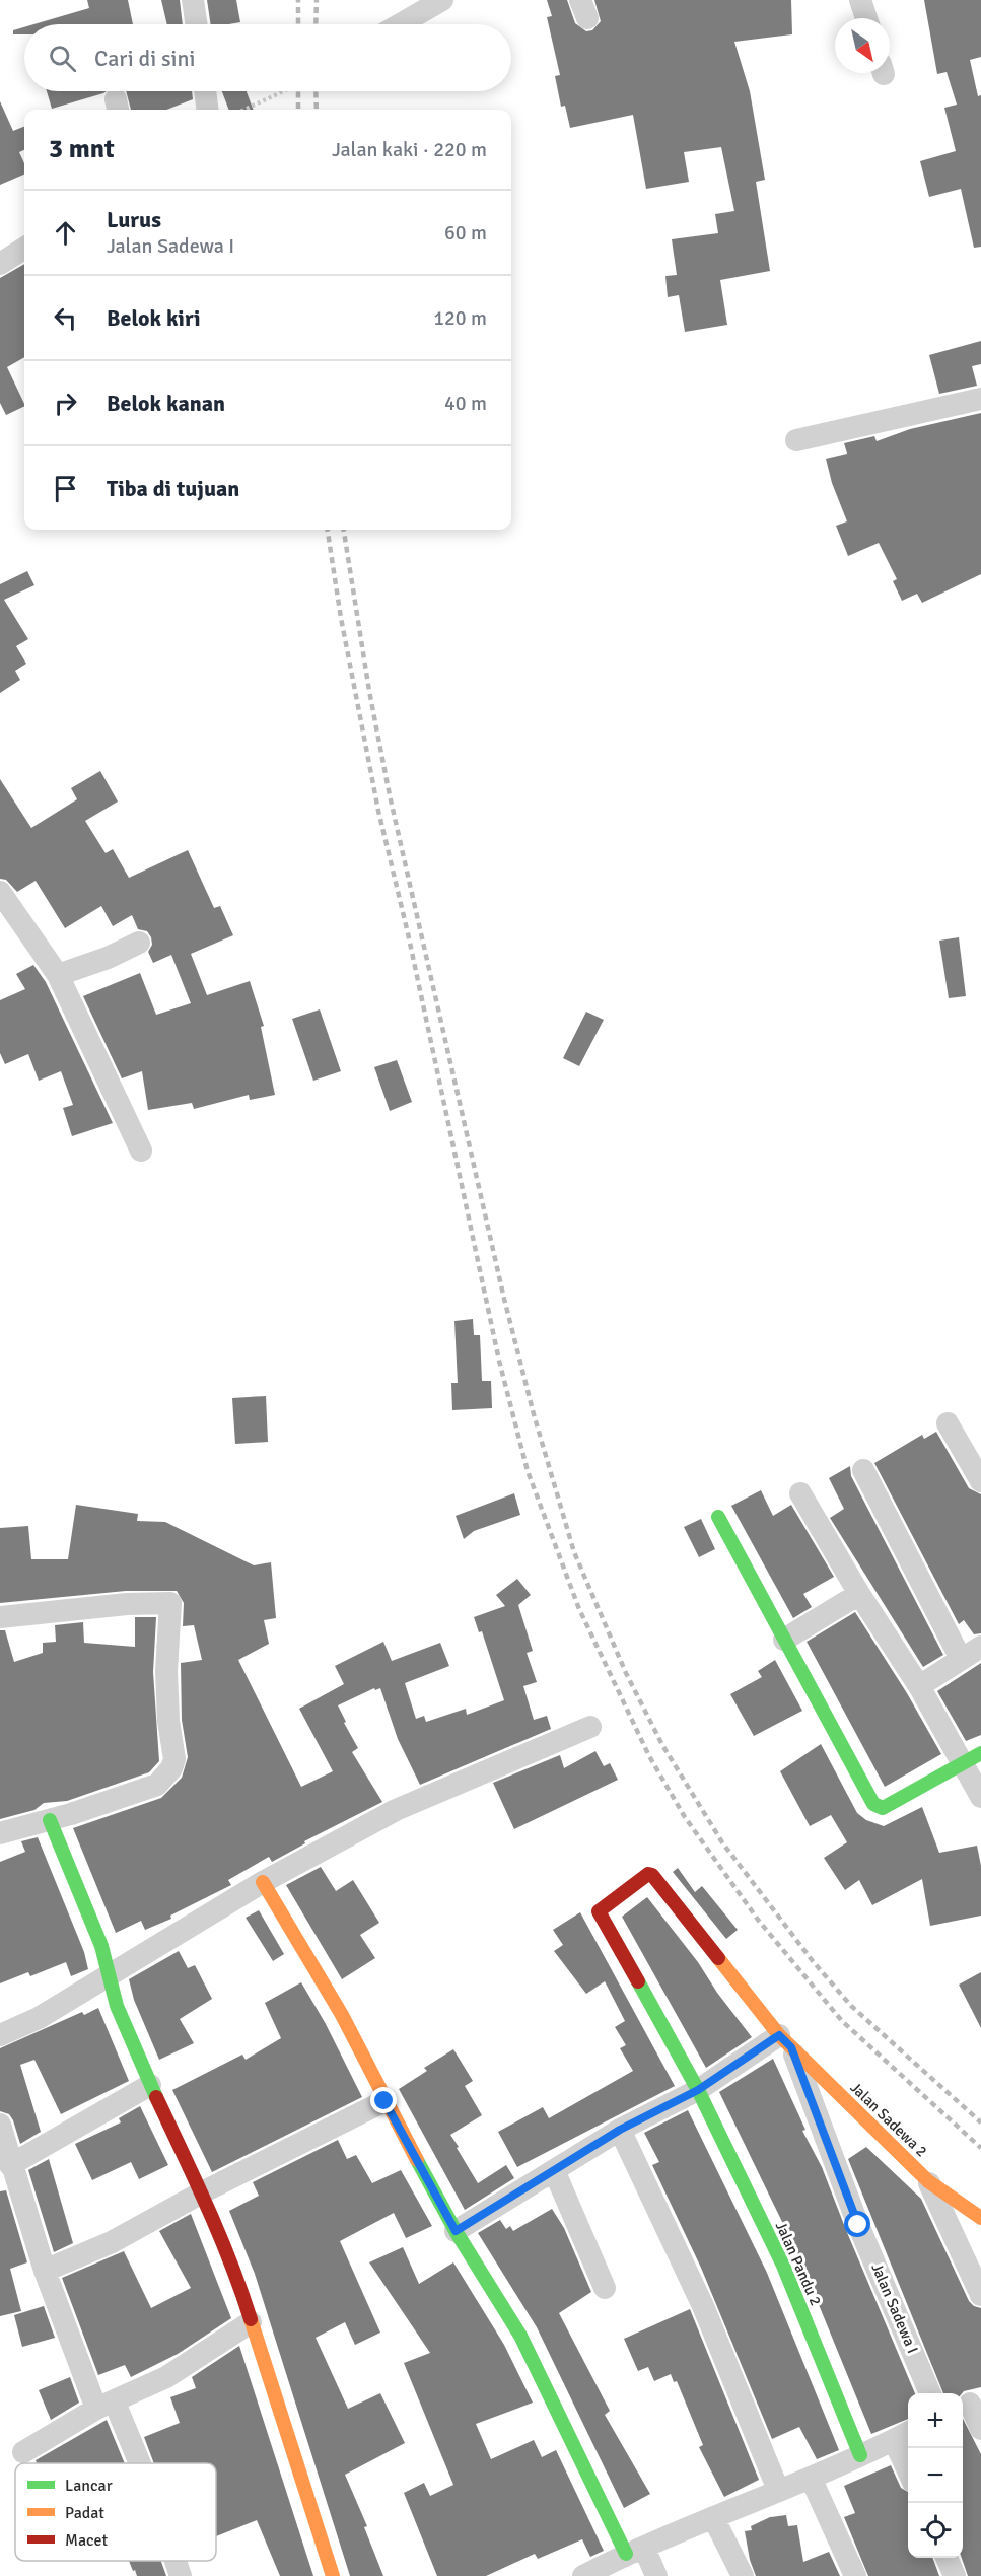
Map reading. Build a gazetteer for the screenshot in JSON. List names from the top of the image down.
{
  "streets": {
    "street": ["Jalan Sadewa 2", "Jalan Pandu 2", "Jalan Sadewa I"]
  },
  "crossings": [
    ["Jalan Sadewa 2", "Jalan Pandu 2"],
    ["Jalan Sadewa 2", "Jalan Sadewa I"]
  ],
  "legend": ["Lancar", "Padat", "Macet"],
  "north": "bottom right",
  "page": {
    "search": "Cari di sini",
    "heading": ["3 mnt", "Jalan kaki · 220 m"],
    "list": [
      ["Lurus", "Jalan Sadewa I", "60 m"],
      ["Belok kiri", "120 m"],
      ["Belok kanan", "40 m"],
      "Tiba di tujuan"
    ],
    "map_buttons": ["+", "−"]
  }
}
